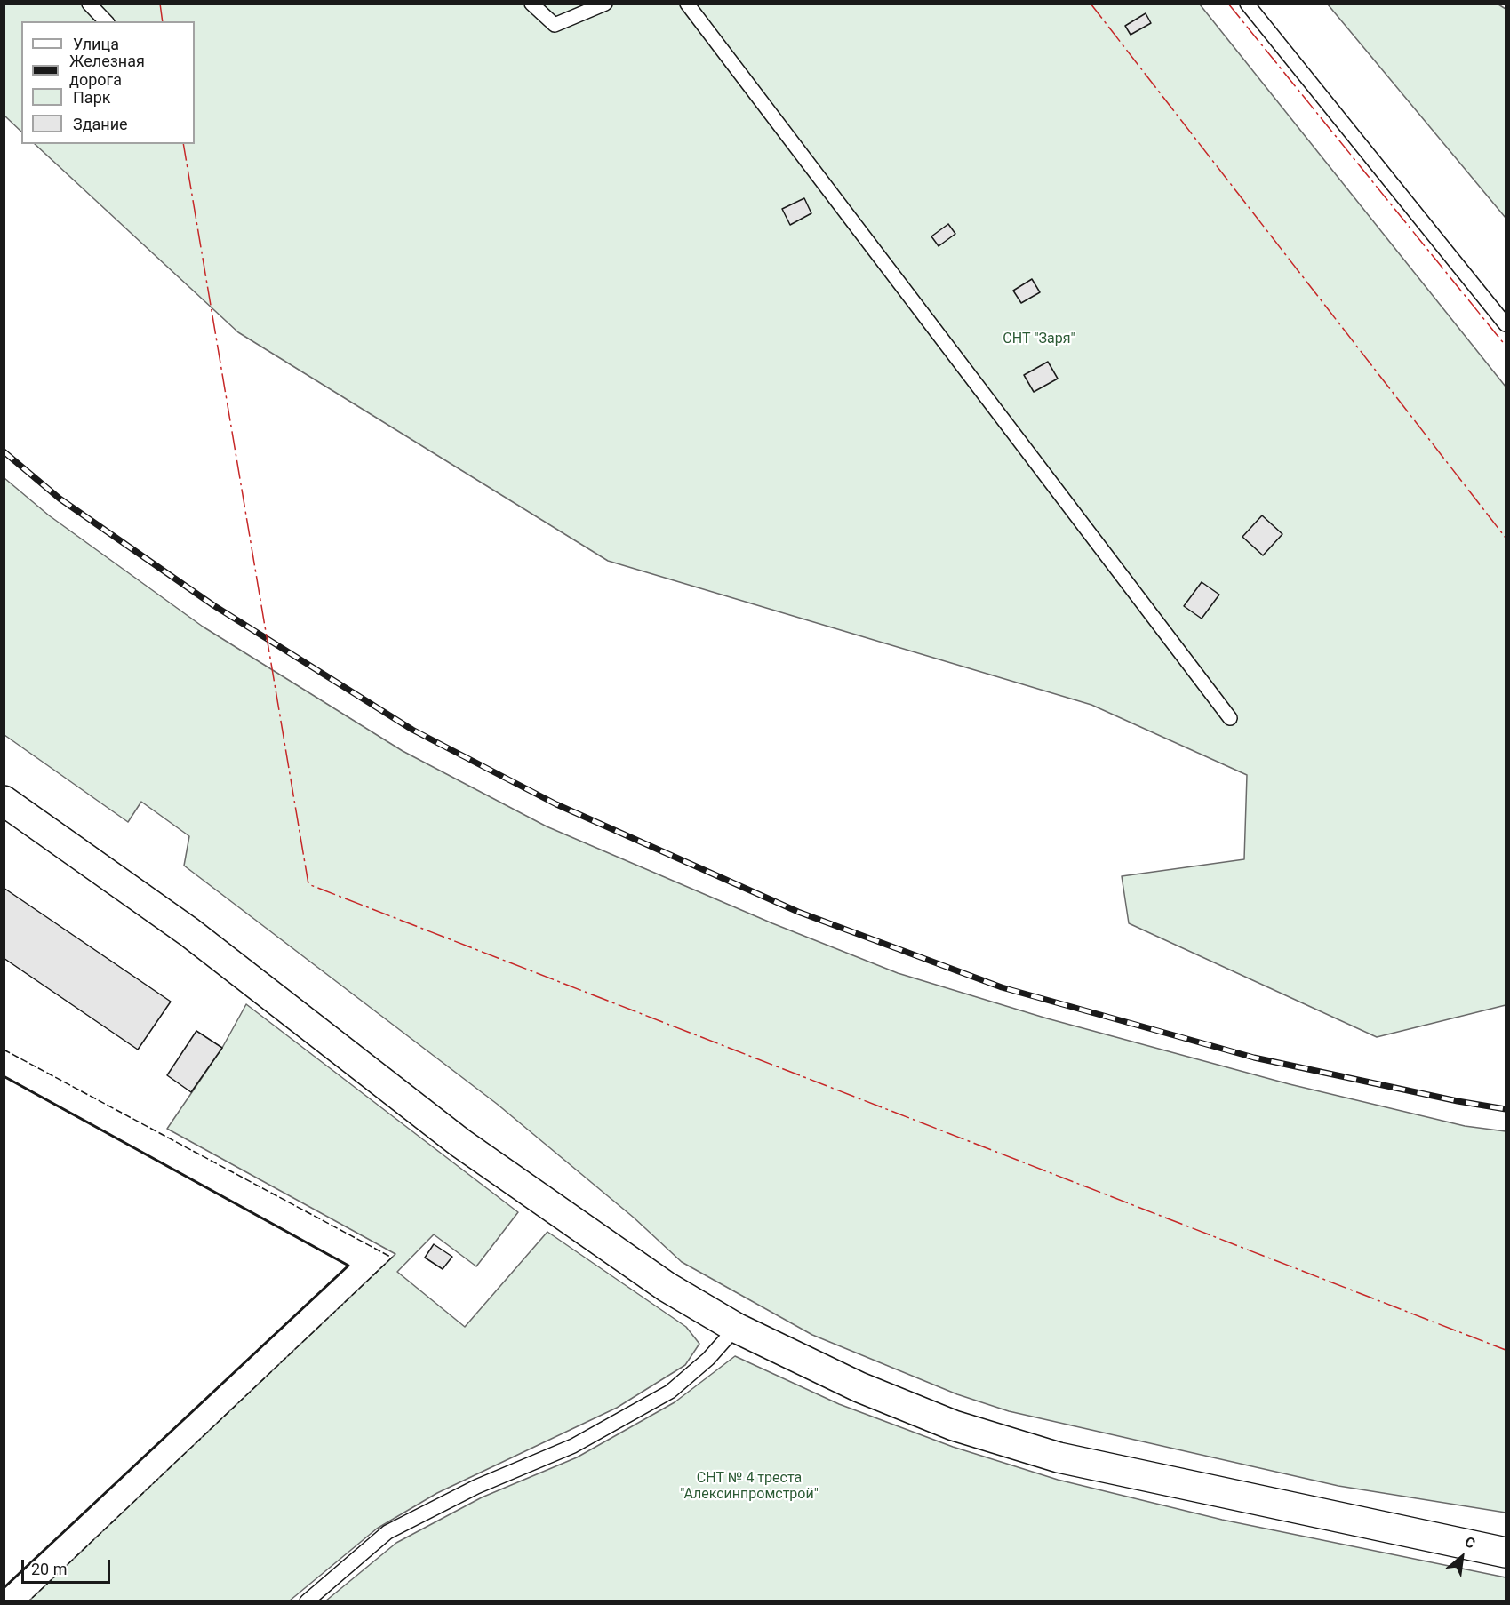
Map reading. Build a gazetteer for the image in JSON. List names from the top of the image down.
{
  "parks": ["СНТ \"Заря\"", "СНТ № 4 треста \"Алексинпромстрой\""],
  "legend": [
    "Улица",
    "Железная дорога",
    "Парк",
    "Здание"
  ],
  "scale_bar": "20 m",
  "north": "top right"
}
